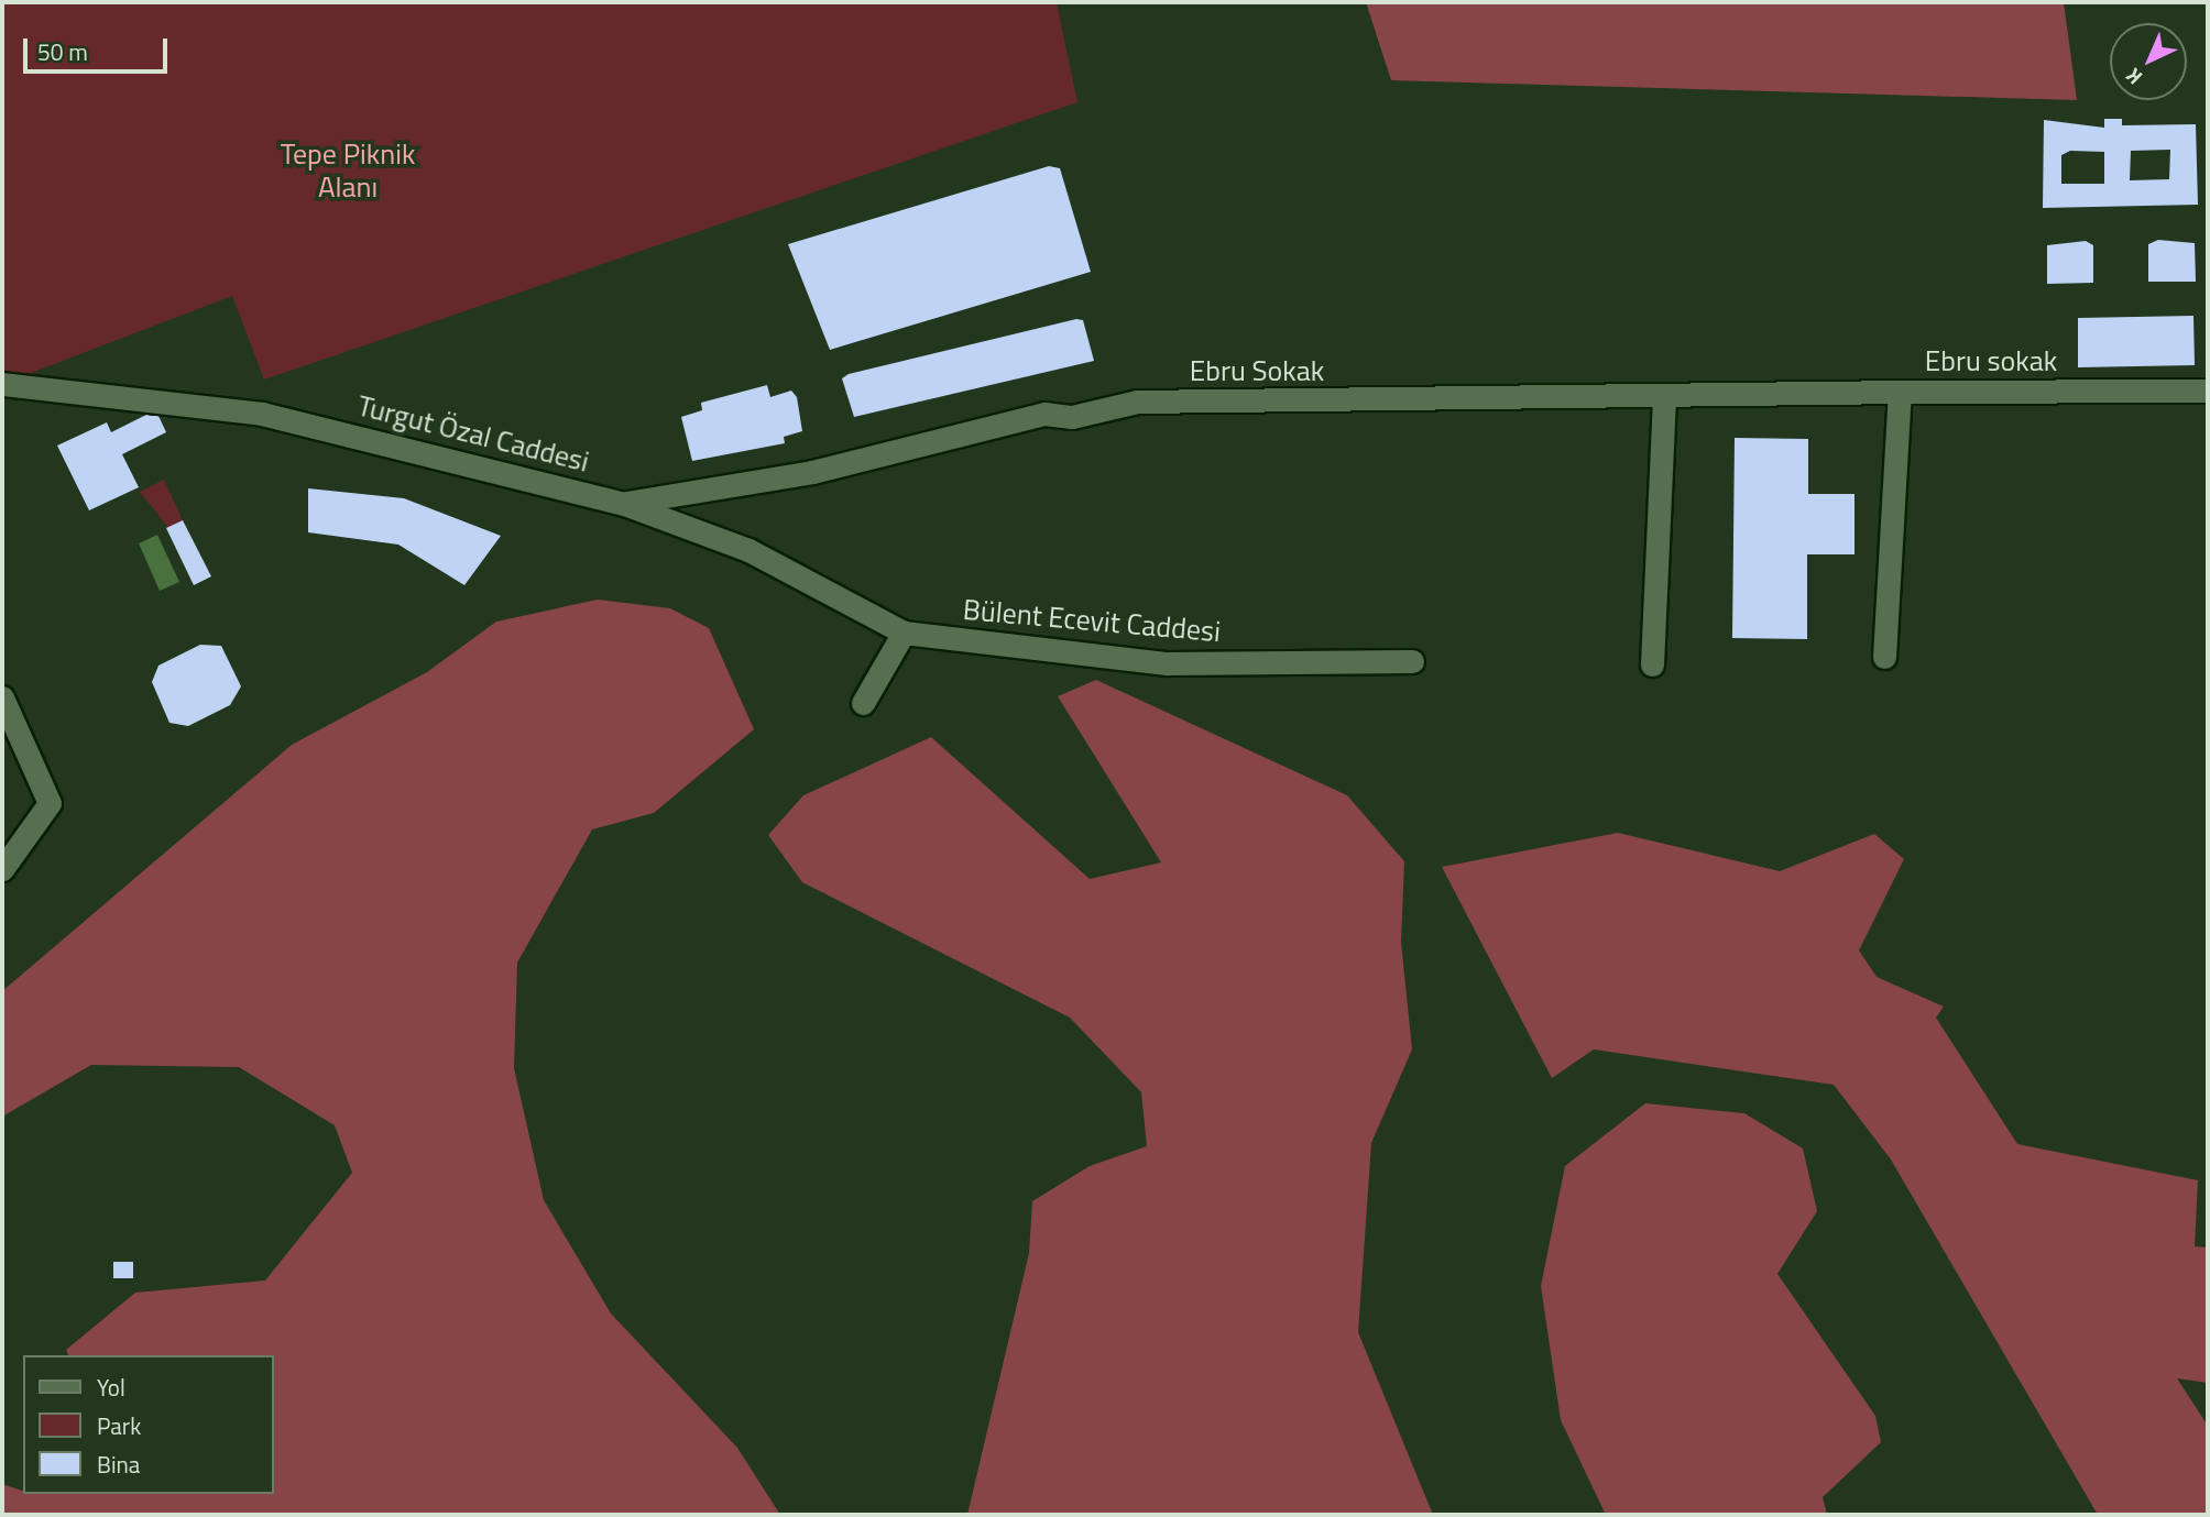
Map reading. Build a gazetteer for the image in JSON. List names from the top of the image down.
{
  "streets": {
    "street": [
      "Ebru sokak",
      "Ebru Sokak",
      "Turgut Özal Caddesi",
      "Bülent Ecevit Caddesi"
    ]
  },
  "crossings": [
    ["Ebru sokak", "Ebru Sokak"],
    ["Ebru Sokak", "Turgut Özal Caddesi"],
    ["Turgut Özal Caddesi", "Bülent Ecevit Caddesi"]
  ],
  "parks": ["Tepe Piknik Alanı"],
  "legend": ["Yol", "Park", "Bina"],
  "scale_bar": "50 m",
  "north": "bottom left"
}
